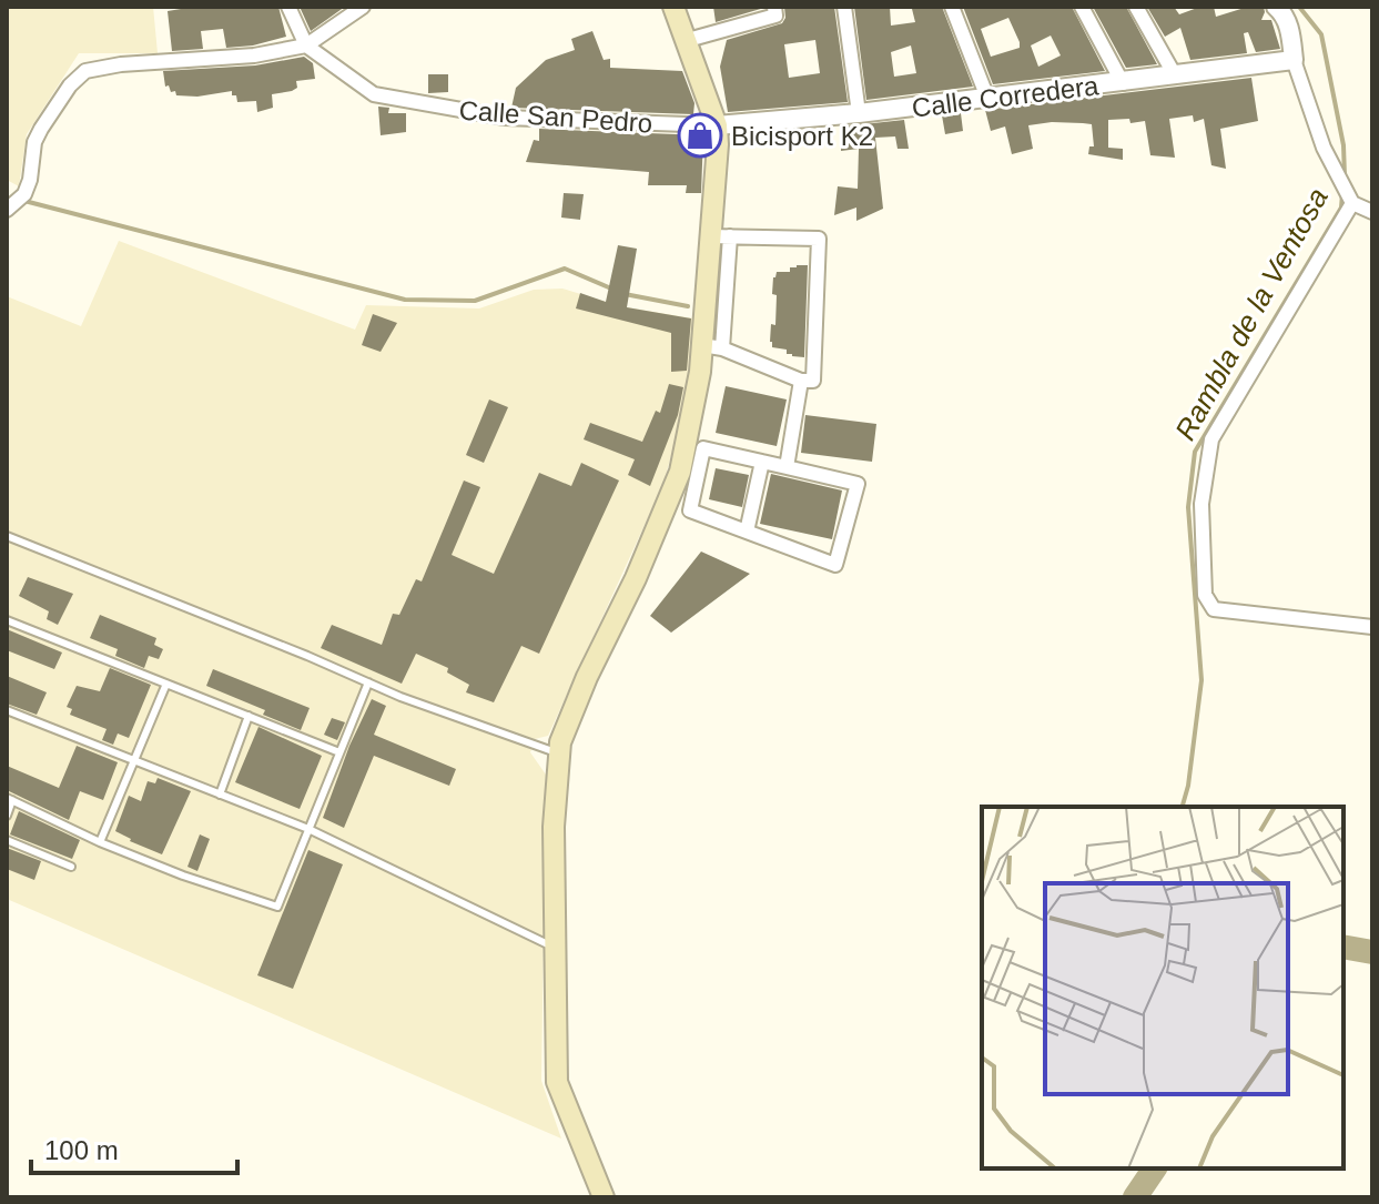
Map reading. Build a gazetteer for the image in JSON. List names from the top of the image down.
{
  "streets": {
    "street": ["Calle Corredera", "Calle San Pedro"]
  },
  "crossings": [
    ["Calle Corredera", "Calle San Pedro"]
  ],
  "water": ["Rambla de la Ventosa"],
  "places": {
    "shop": ["Bicisport K2"]
  },
  "scale_bar": "100 m"
}
